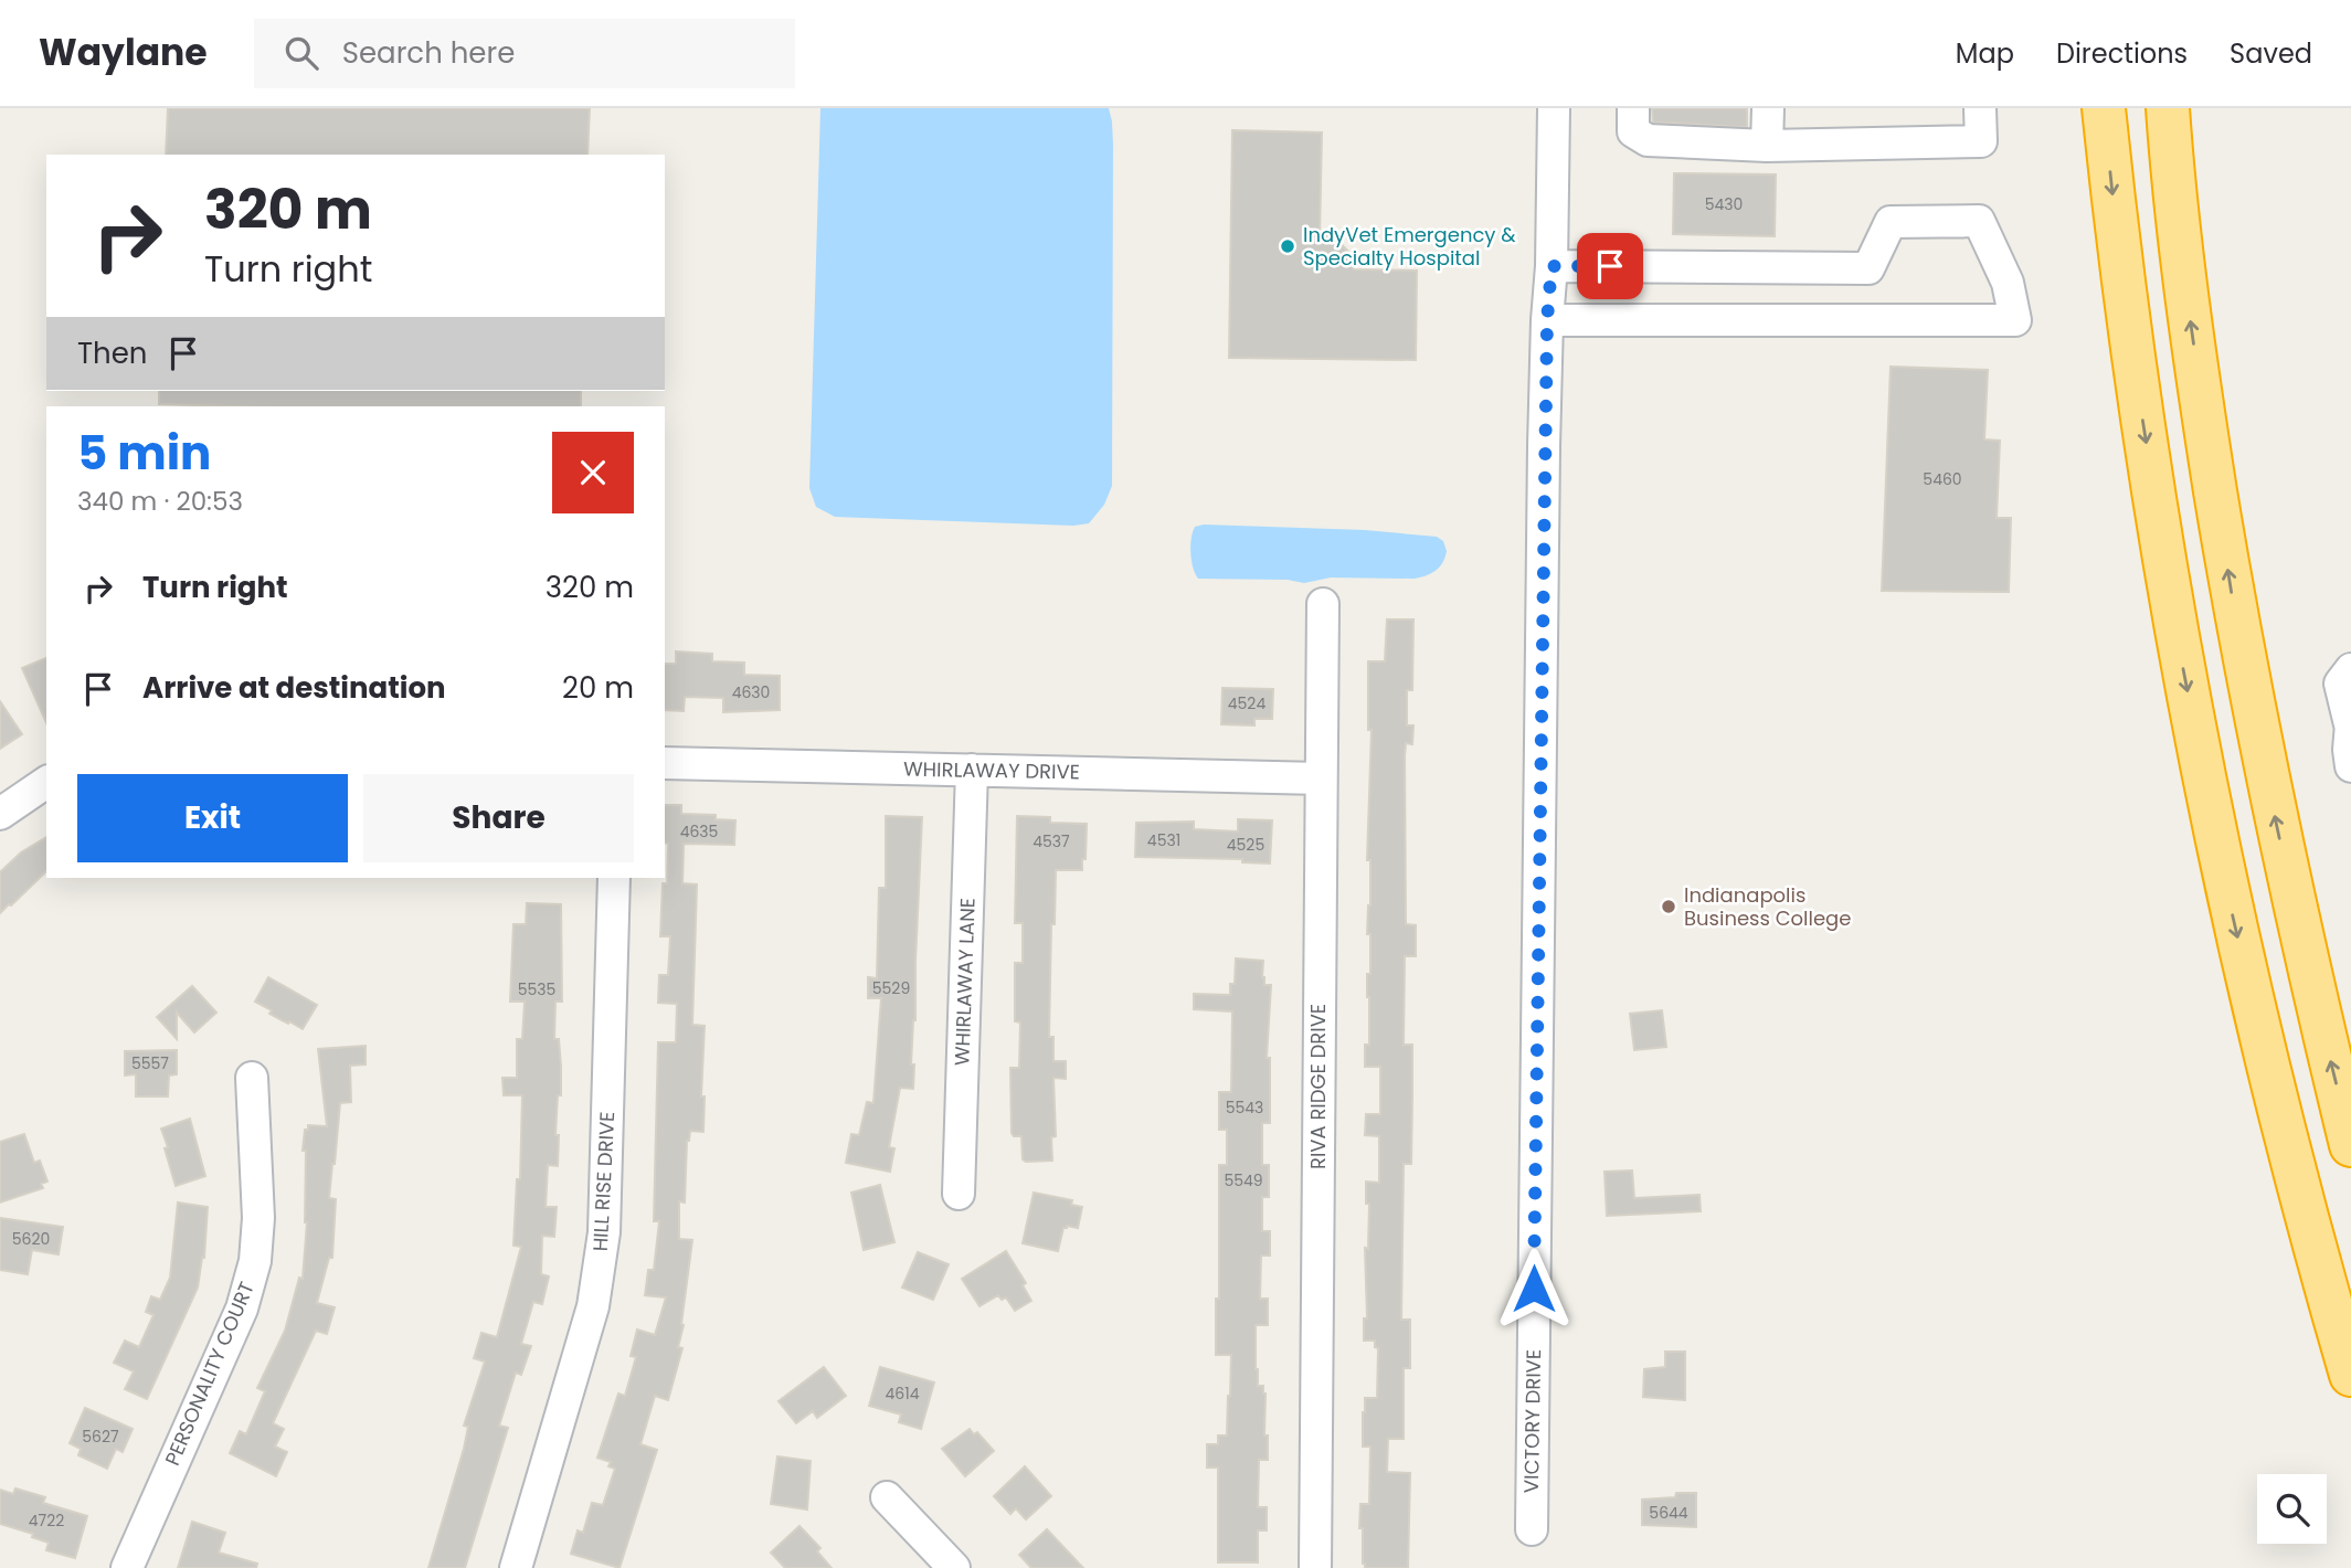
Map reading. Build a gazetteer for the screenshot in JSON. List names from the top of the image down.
{
  "streets": {
    "street": [
      "WHIRLAWAY DRIVE",
      "WHIRLAWAY LANE",
      "RIVA RIDGE DRIVE",
      "HILL RISE DRIVE",
      "PERSONALITY COURT",
      "VICTORY DRIVE"
    ]
  },
  "crossings": [
    ["WHIRLAWAY DRIVE", "WHIRLAWAY LANE"],
    ["WHIRLAWAY DRIVE", "RIVA RIDGE DRIVE"]
  ],
  "places": ["IndyVet Emergency & Specialty Hospital", "Indianapolis Business College"],
  "house_numbers": [
    "5430",
    "5460",
    "4630",
    "4524",
    "4635",
    "4531",
    "4537",
    "4525",
    "5529",
    "5535",
    "5557",
    "5543",
    "5549",
    "5620",
    "4614",
    "5627",
    "5644",
    "4722"
  ],
  "page": {
    "header": "Waylane",
    "search": "Search here",
    "nav": ["Map", "Directions", "Saved"],
    "turn": ["320 m", "Turn right"],
    "then": "Then",
    "heading": ["5 min", "340 m · 20:53"],
    "list": [
      {
        "name": "Turn right",
        "value": "320 m"
      },
      {
        "name": "Arrive at destination",
        "value": "20 m"
      }
    ],
    "buttons": ["Exit", "Share"]
  }
}
